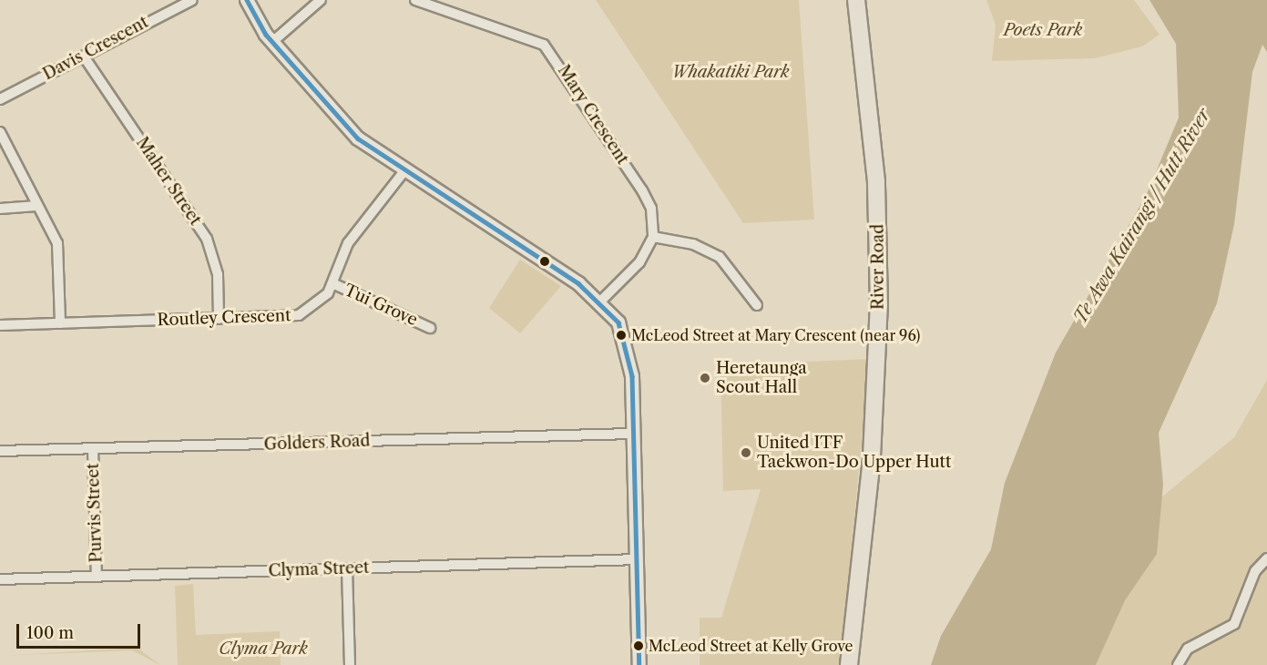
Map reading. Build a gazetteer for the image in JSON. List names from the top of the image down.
{
  "streets": {
    "highway": ["River Road"],
    "street": [
      "Davis Crescent",
      "Mary Crescent",
      "Maher Street",
      "Tui Grove",
      "Routley Crescent",
      "Golders Road",
      "Purvis Street",
      "Clyma Street"
    ]
  },
  "crossings": [
    ["Davis Crescent", "Maher Street"],
    ["Maher Street", "Routley Crescent"],
    ["Tui Grove", "Routley Crescent"],
    ["Golders Road", "Purvis Street"],
    ["Purvis Street", "Clyma Street"]
  ],
  "water": ["Te Awa Kairangi / Hutt River"],
  "parks": ["Poets Park", "Whakatiki Park", "Clyma Park"],
  "places": [
    "McLeod Street at Mary Crescent (near 96)",
    "Heretaunga Scout Hall",
    "United ITF Taekwon-Do Upper Hutt",
    "McLeod Street at Kelly Grove"
  ],
  "scale_bar": "100 m"
}
